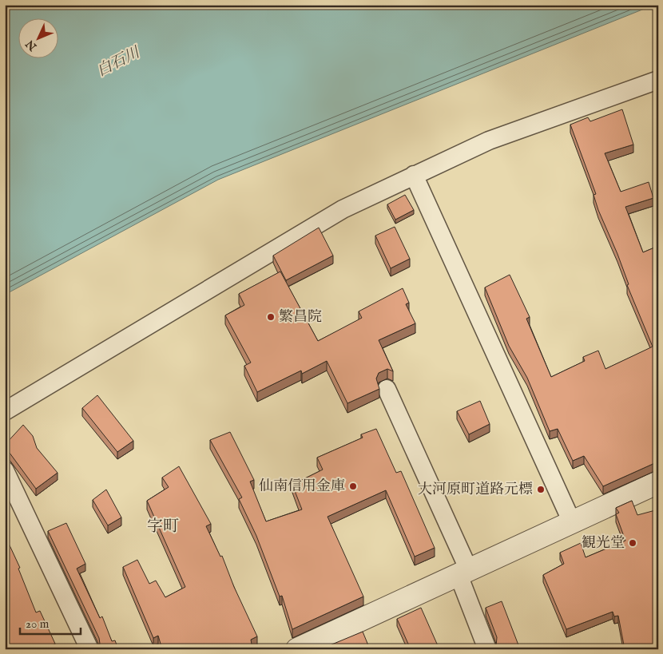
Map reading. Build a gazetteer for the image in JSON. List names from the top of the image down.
{
  "districts": ["字町"],
  "water": ["白石川"],
  "places": [
    "繁昌院",
    "仙南信用金庫",
    "大河原町道路元標",
    "観光堂"
  ],
  "scale_bar": "20 m",
  "north": "bottom left"
}
